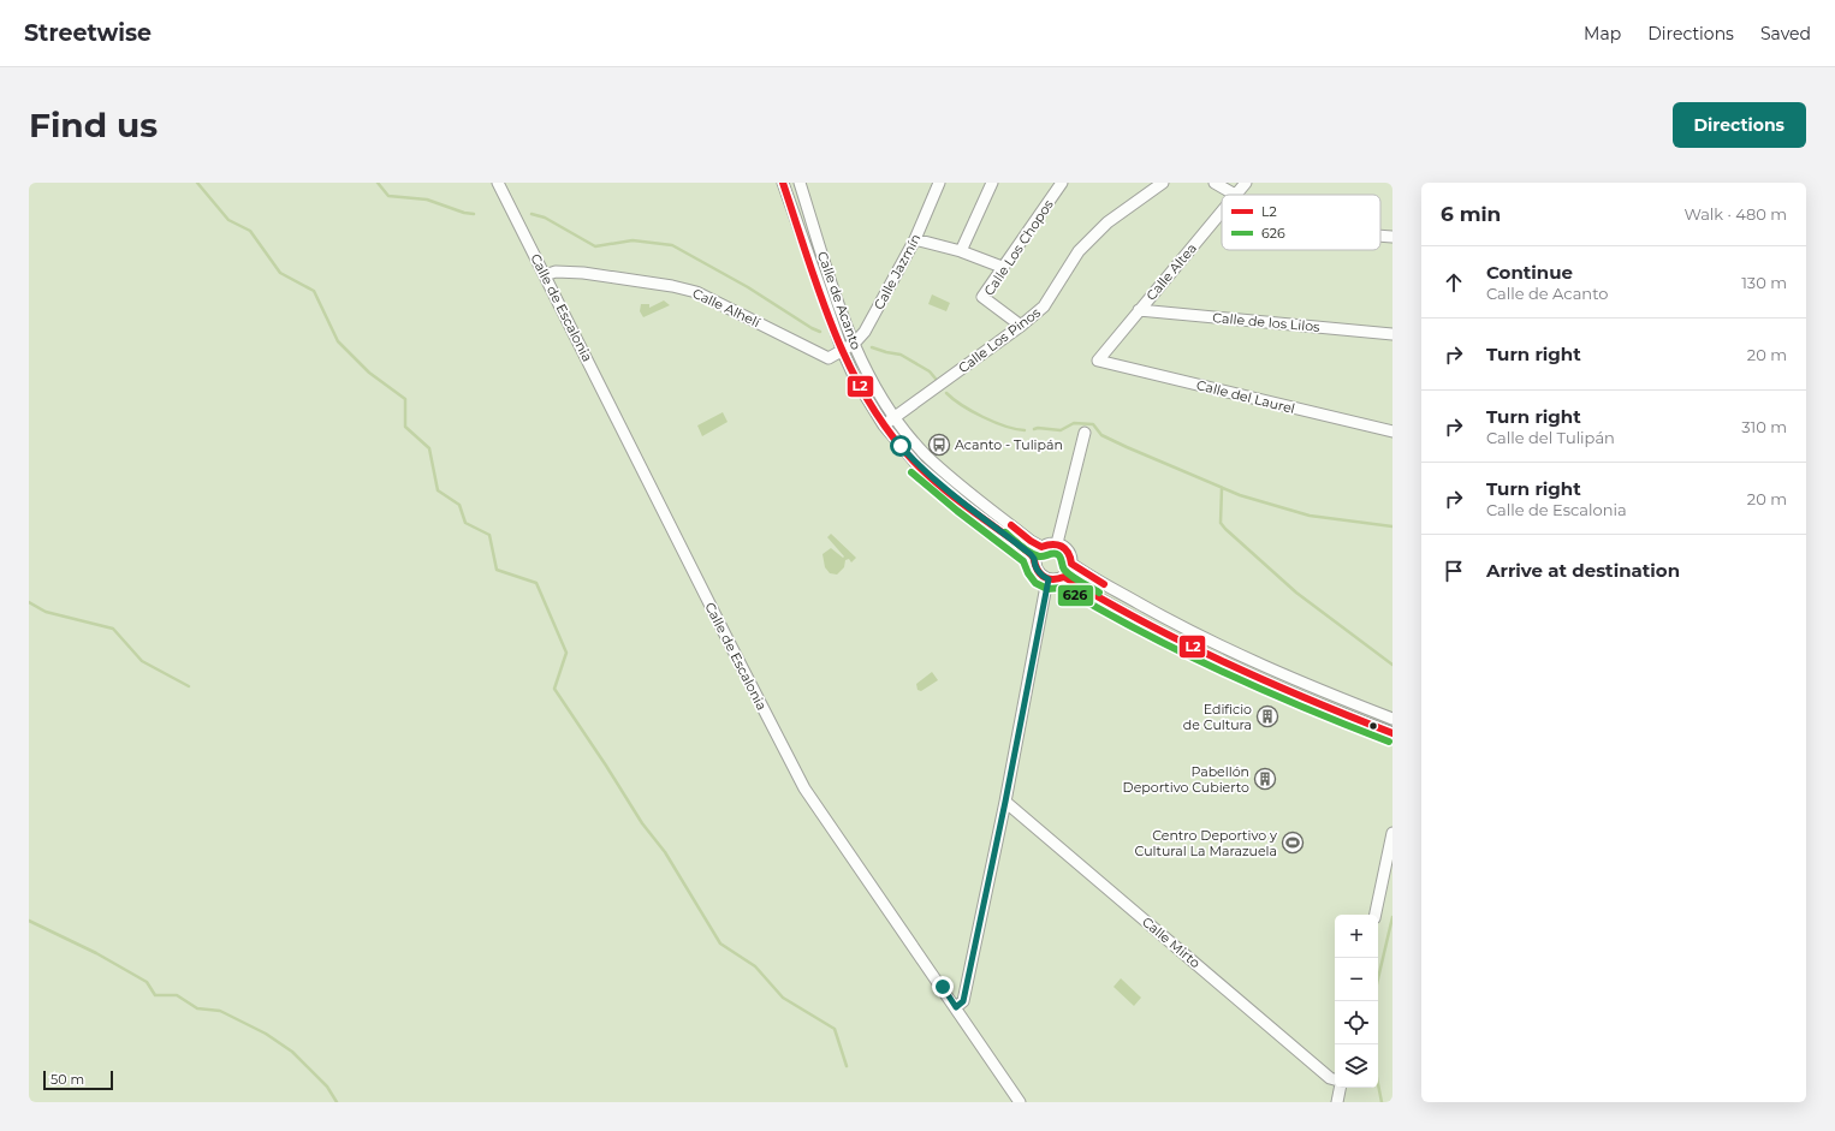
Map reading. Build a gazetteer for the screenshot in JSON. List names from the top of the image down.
{
  "streets": {
    "street": [
      "Calle Los Chopos",
      "Calle Jazmín",
      "Calle Altea",
      "Calle de Acanto",
      "Calle de Escalonia",
      "Calle Alhelí",
      "Calle de los Lilos",
      "Calle Los Pinos",
      "Calle del Laurel",
      "Calle Mirto"
    ]
  },
  "crossings": [
    ["Calle Los Chopos", "Calle Los Pinos"],
    ["Calle Jazmín", "Calle de Acanto"],
    ["Calle Jazmín", "Calle Alhelí"],
    ["Calle Altea", "Calle de los Lilos"],
    ["Calle Altea", "Calle del Laurel"],
    ["Calle de Acanto", "Calle Alhelí"],
    ["Calle de Acanto", "Calle Los Pinos"],
    ["Calle de Escalonia", "Calle Alhelí"]
  ],
  "places": {
    "bus stop": ["Acanto - Tulipán"],
    "building": ["Edificio de Cultura", "Pabellón Deportivo Cubierto"],
    "sports": ["Centro Deportivo y Cultural La Marazuela"]
  },
  "lines": ["transit line L2", "transit line 626"],
  "legend": ["L2", "626"],
  "scale_bar": "50 m",
  "page": {
    "header": "Streetwise",
    "nav": ["Map", "Directions", "Saved"],
    "buttons": "Directions",
    "title": "Find us",
    "heading": ["6 min", "Walk · 480 m"],
    "list": [
      ["Continue", "Calle de Acanto", "130 m"],
      ["Turn right", "20 m"],
      ["Turn right", "Calle del Tulipán", "310 m"],
      ["Turn right", "Calle de Escalonia", "20 m"],
      "Arrive at destination"
    ],
    "map_buttons": ["+", "−"],
    "scale": "50 m"
  }
}
